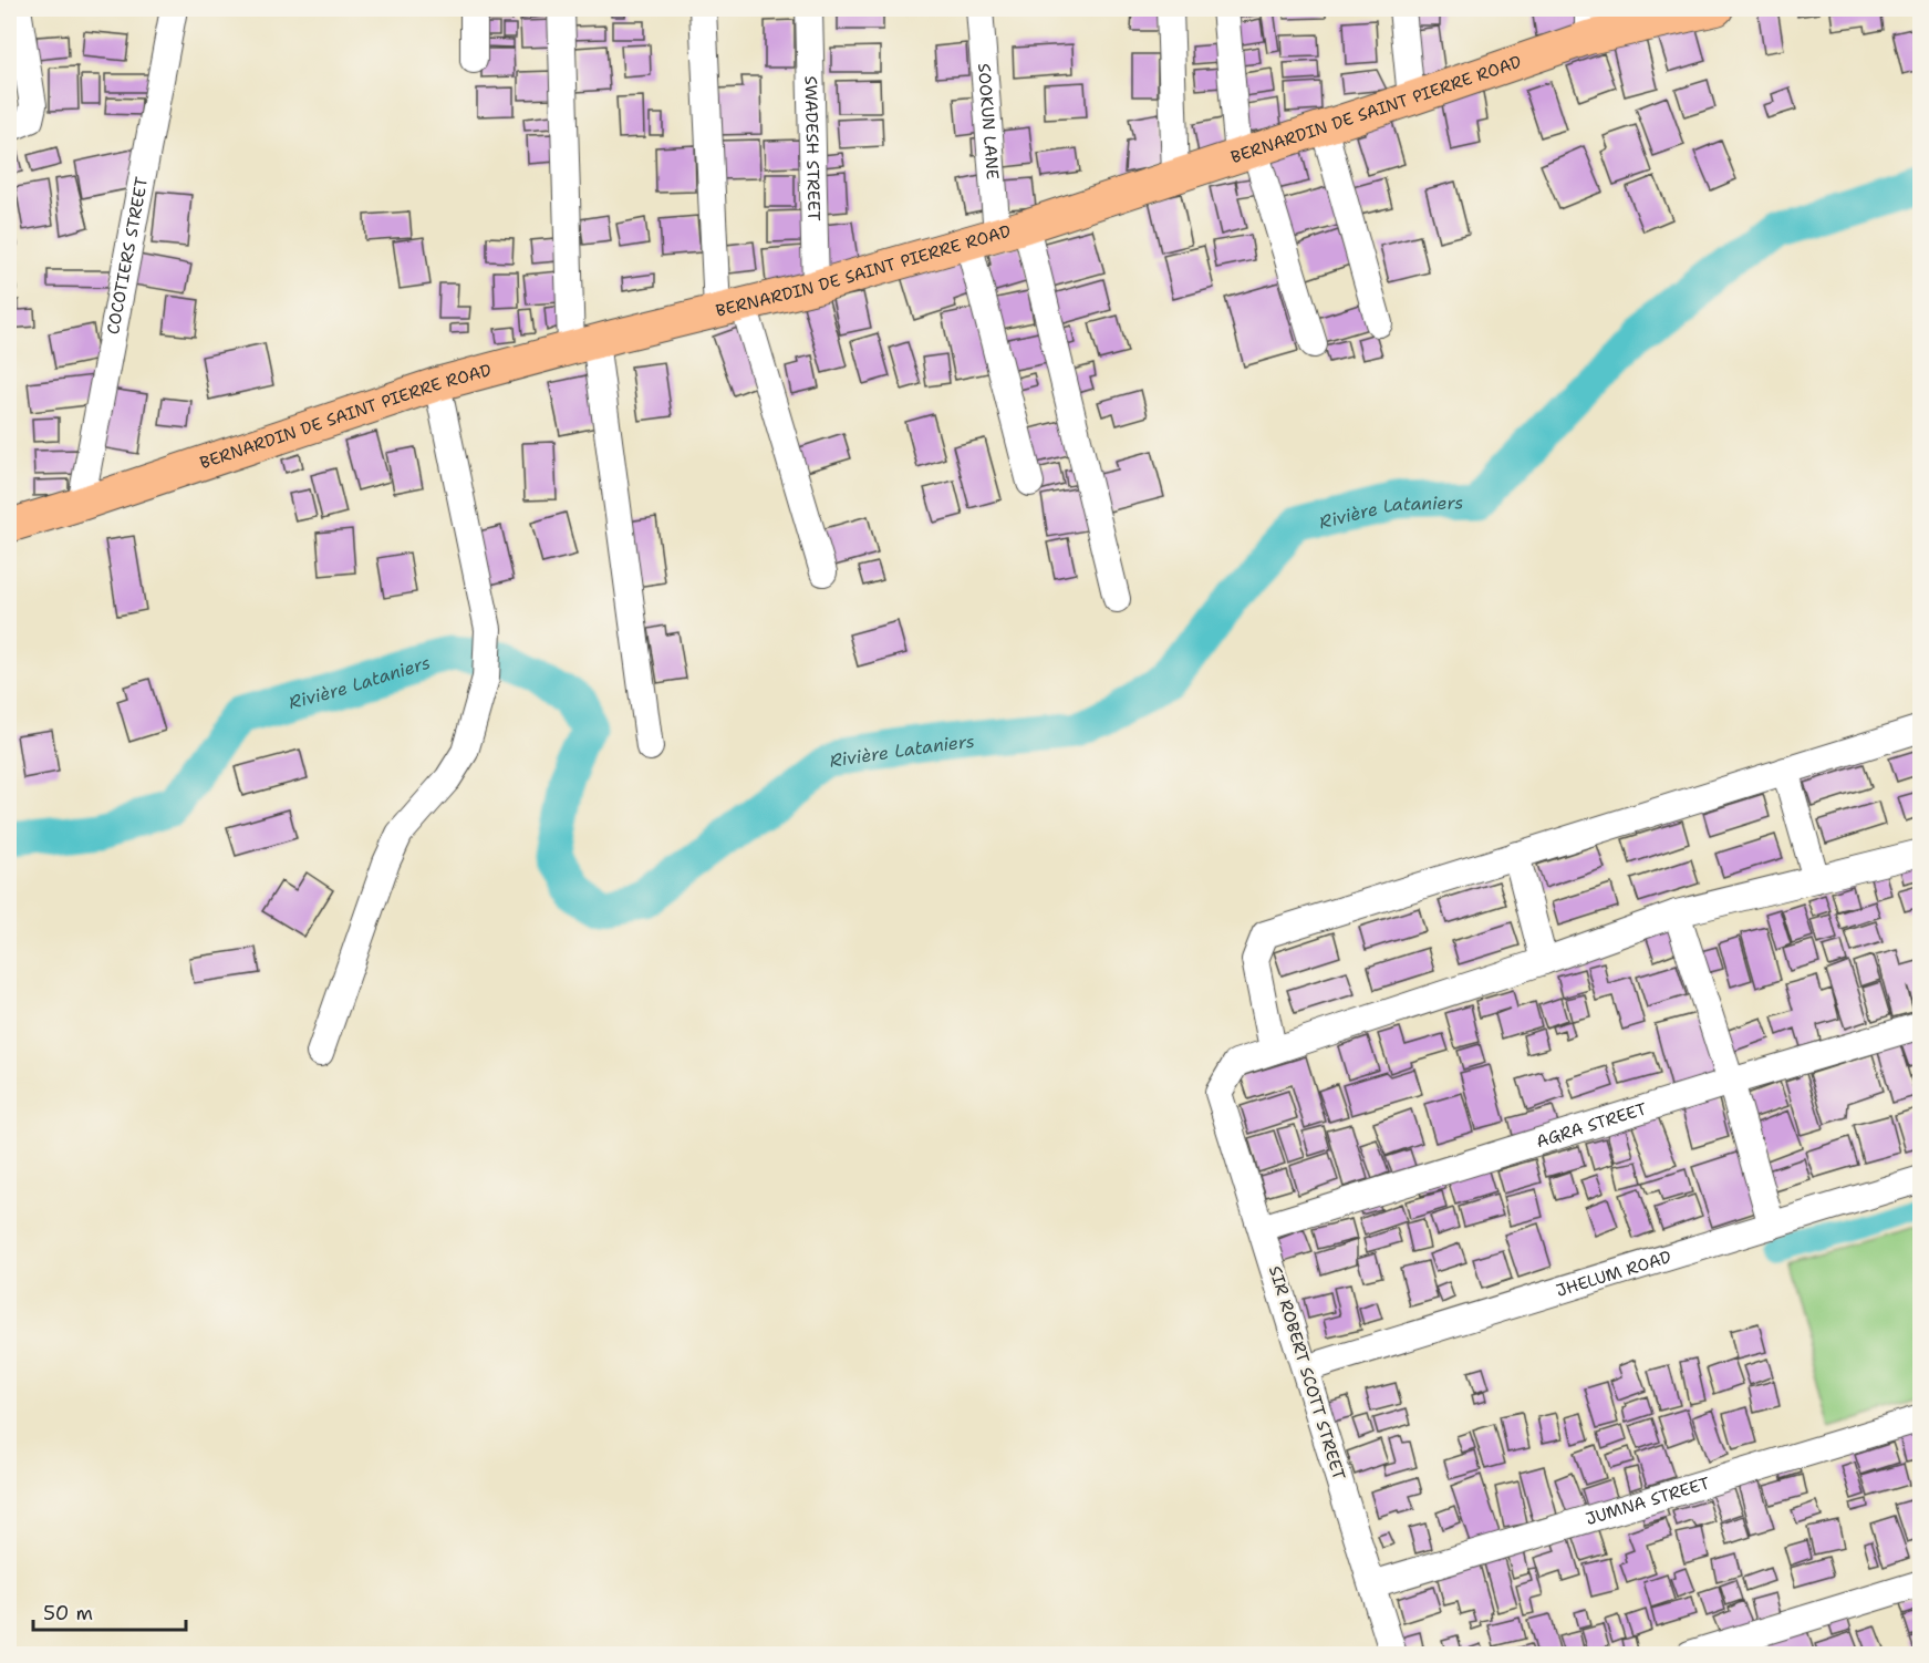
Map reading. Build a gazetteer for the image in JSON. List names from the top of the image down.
{
  "streets": {
    "main road": ["BERNARDIN DE SAINT PIERRE ROAD"],
    "street": [
      "SOOKUN LANE",
      "SWADESH STREET",
      "COCOTIERS STREET",
      "AGRA STREET",
      "JHELUM ROAD",
      "SIR ROBERT SCOTT STREET",
      "JUMNA STREET"
    ]
  },
  "crossings": [
    ["BERNARDIN DE SAINT PIERRE ROAD", "SOOKUN LANE"],
    ["BERNARDIN DE SAINT PIERRE ROAD", "SWADESH STREET"],
    ["BERNARDIN DE SAINT PIERRE ROAD", "COCOTIERS STREET"],
    ["AGRA STREET", "SIR ROBERT SCOTT STREET"],
    ["JHELUM ROAD", "SIR ROBERT SCOTT STREET"],
    ["SIR ROBERT SCOTT STREET", "JUMNA STREET"]
  ],
  "water": ["Rivière Lataniers"],
  "scale_bar": "50 m"
}
